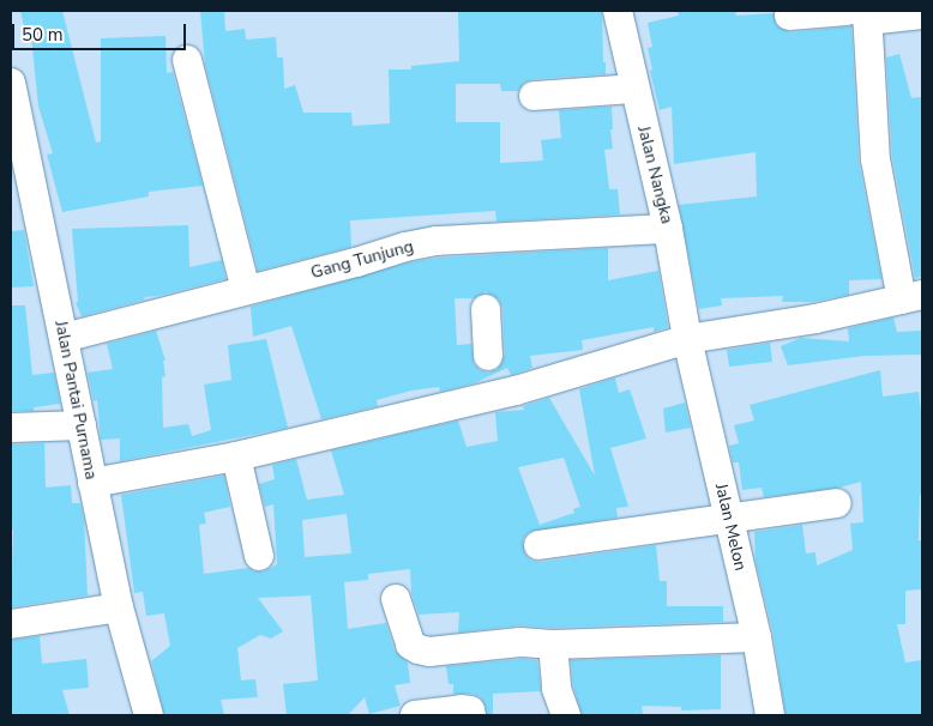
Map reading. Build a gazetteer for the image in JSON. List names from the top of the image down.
{
  "streets": {
    "street": [
      "Jalan Nangka",
      "Gang Tunjung",
      "Jalan Pantai Purnama",
      "Jalan Melon"
    ]
  },
  "crossings": [
    ["Jalan Nangka", "Gang Tunjung"],
    ["Jalan Nangka", "Jalan Melon"],
    ["Gang Tunjung", "Jalan Pantai Purnama"]
  ],
  "scale_bar": "50 m"
}
